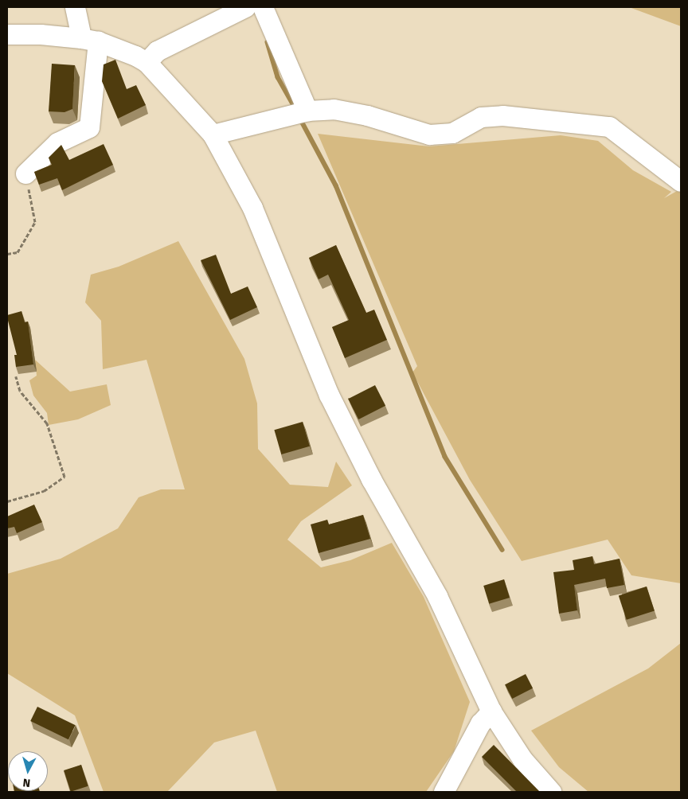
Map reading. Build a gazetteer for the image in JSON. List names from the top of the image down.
{
  "north": "bottom"
}
